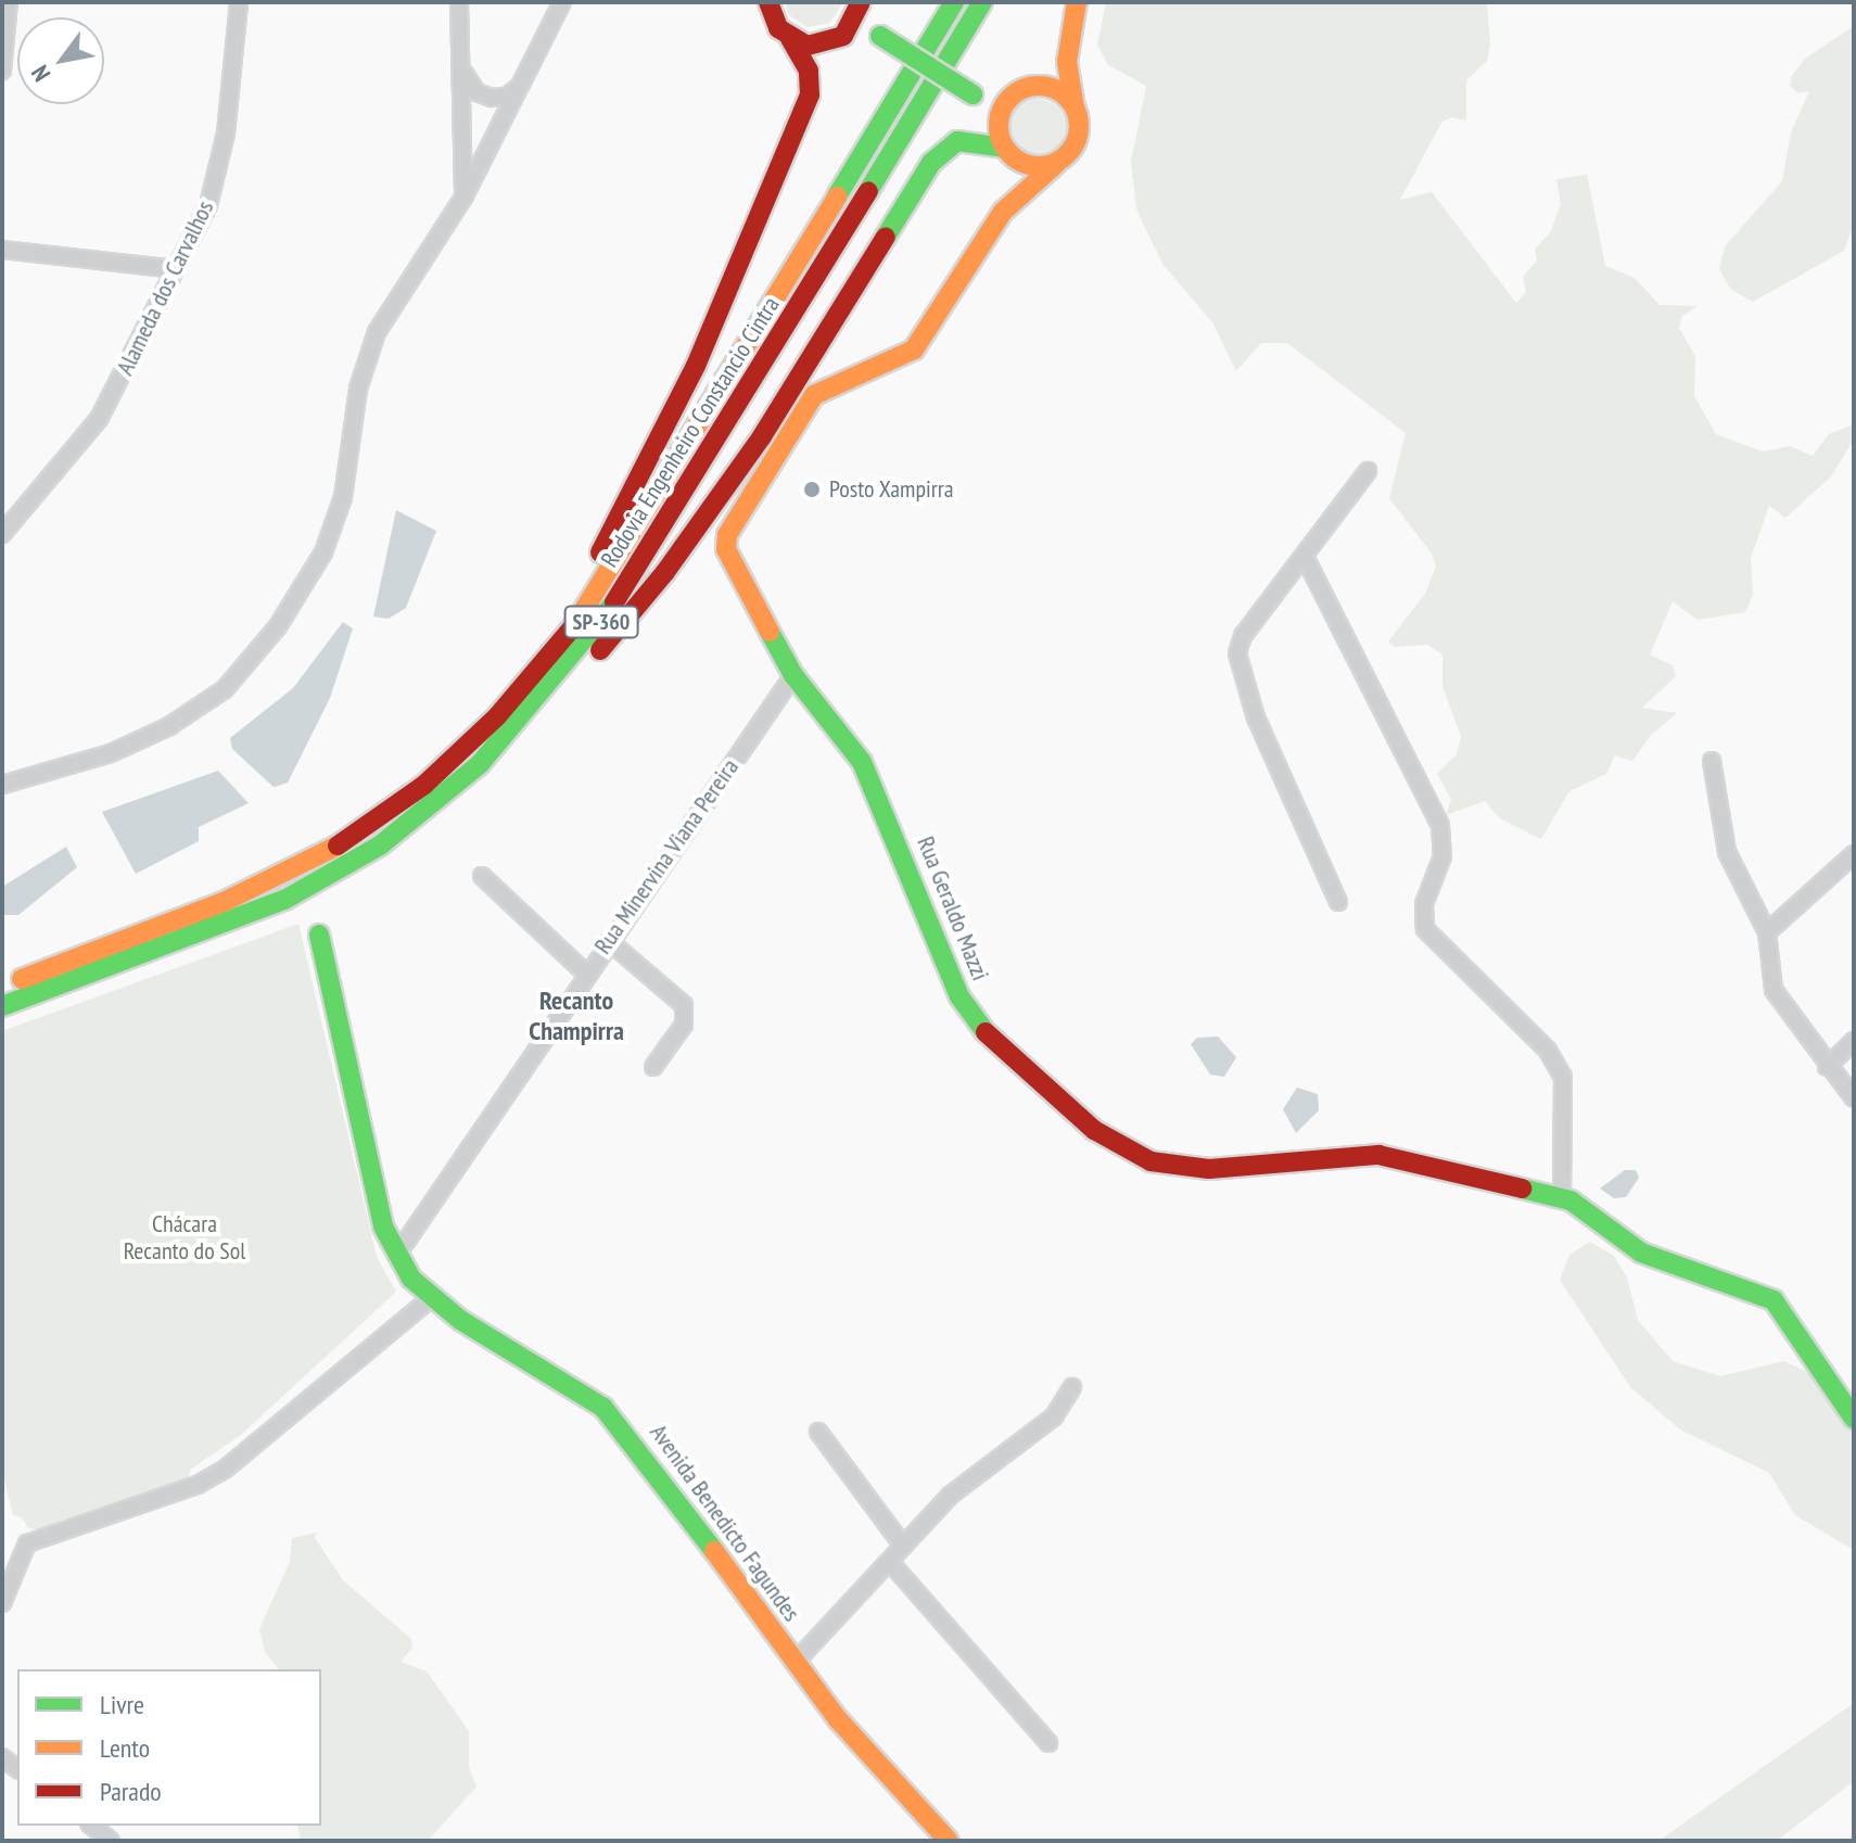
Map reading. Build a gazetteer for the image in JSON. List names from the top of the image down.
{
  "streets": {
    "main road": [
      "Rodovia Engenheiro Constancio Cintra",
      "SP-360",
      "Rua Geraldo Mazzi",
      "Avenida Benedicto Fagundes"
    ],
    "street": ["Alameda dos Carvalhos", "Rua Minervina Viana Pereira"]
  },
  "crossings": [
    ["Rua Minervina Viana Pereira", "Rua Geraldo Mazzi"],
    ["Rua Minervina Viana Pereira", "Avenida Benedicto Fagundes"]
  ],
  "districts": ["Recanto Champirra"],
  "parks": ["Chácara Recanto do Sol"],
  "places": ["Posto Xampirra"],
  "legend": ["Livre", "Lento", "Parado"],
  "north": "bottom left"
}
